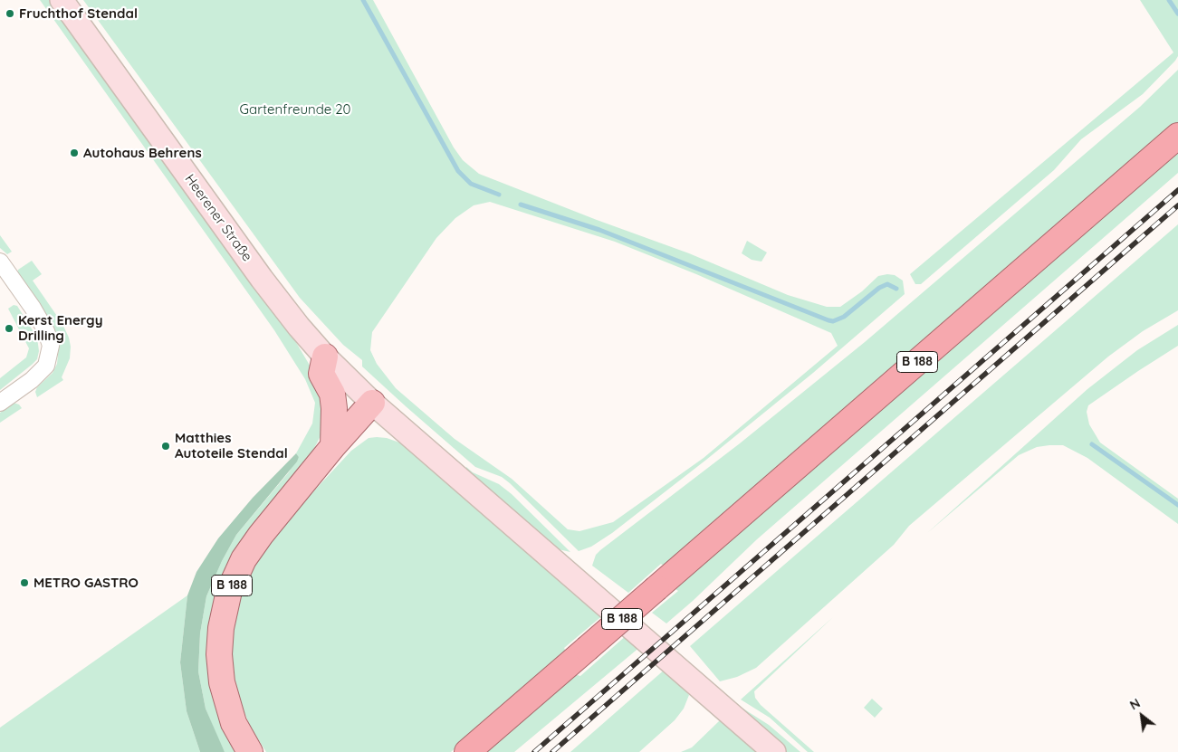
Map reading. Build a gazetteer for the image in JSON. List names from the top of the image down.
{
  "streets": {
    "highway": ["B 188"],
    "main road": ["Heerener Straße"]
  },
  "crossings": [
    ["Heerener Straße", "B 188"]
  ],
  "parks": ["Gartenfreunde 20"],
  "places": [
    "Fruchthof Stendal",
    "Autohaus Behrens",
    "Kerst Energy Drilling",
    "Matthies Autoteile Stendal",
    "METRO GASTRO"
  ],
  "north": "top left"
}
